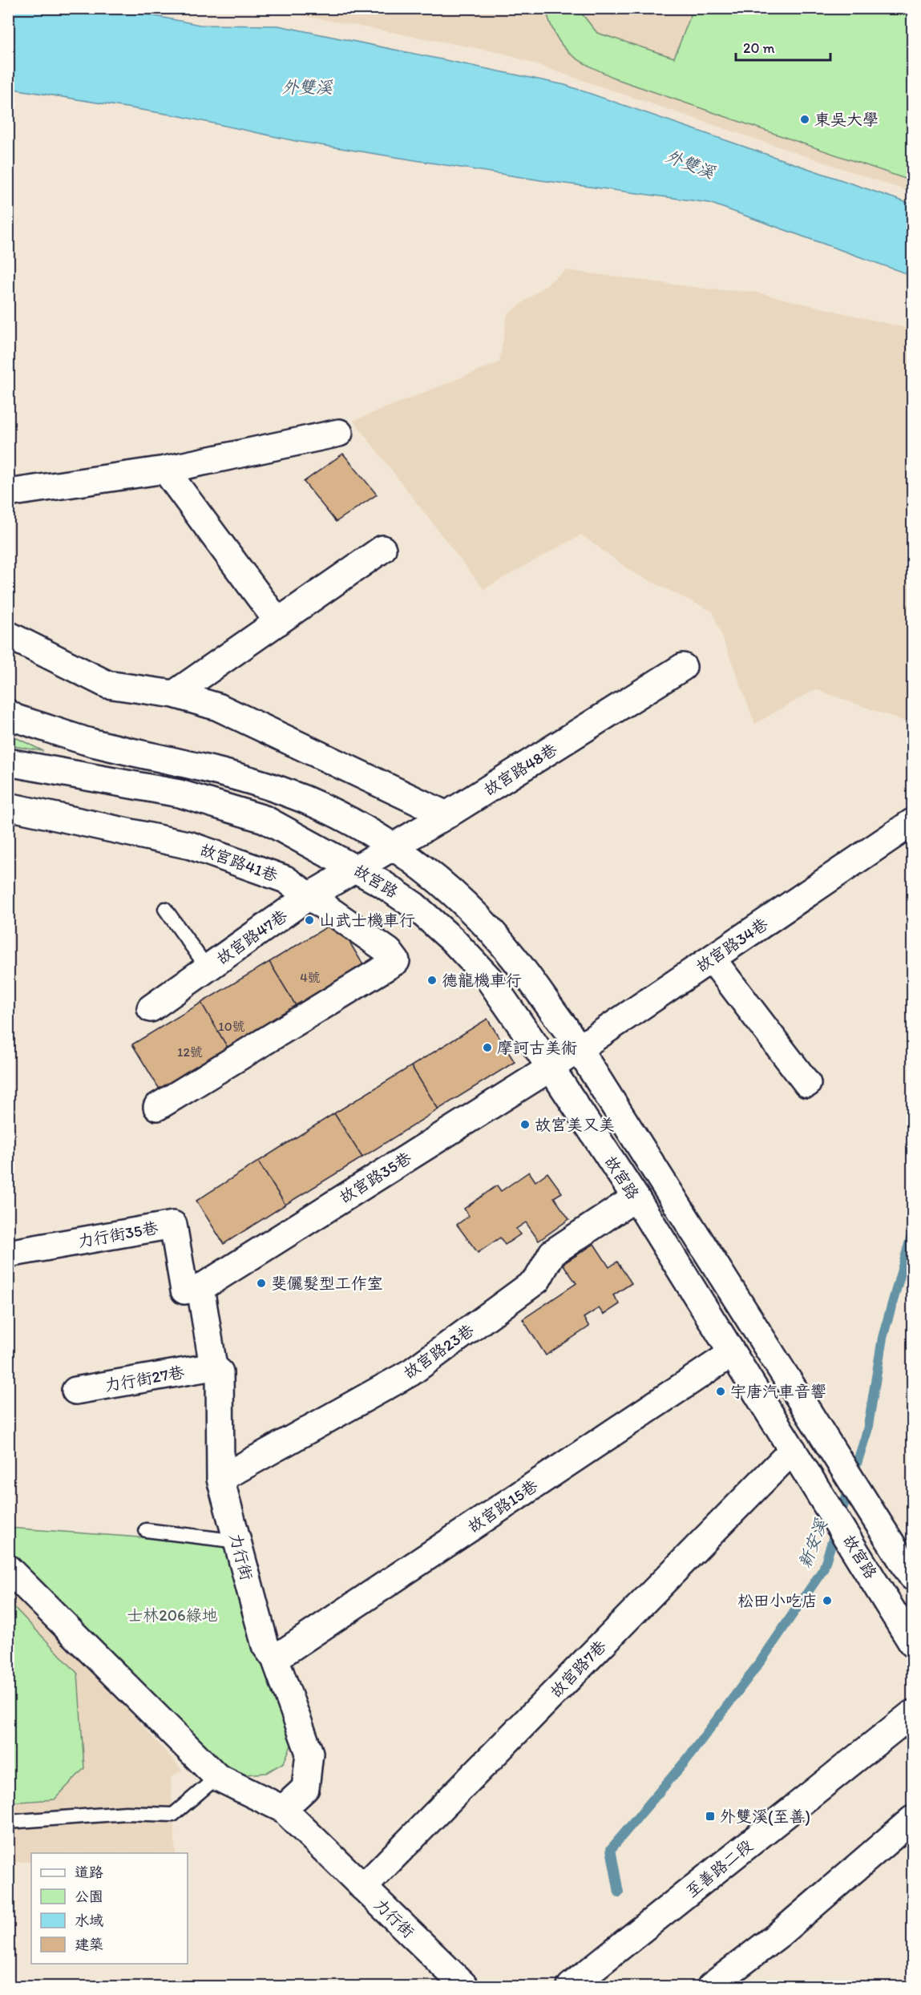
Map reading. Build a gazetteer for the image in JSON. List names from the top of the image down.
{
  "streets": {
    "street": [
      "故宮路48巷",
      "故宮路41巷",
      "故宮路",
      "故宮路47巷",
      "故宮路34巷",
      "故宮路35巷",
      "力行街35巷",
      "故宮路23巷",
      "力行街27巷",
      "故宮路15巷",
      "力行街",
      "故宮路7巷",
      "至善路二段"
    ]
  },
  "crossings": [
    ["故宮路48巷", "故宮路"],
    ["故宮路48巷", "故宮路47巷"],
    ["故宮路41巷", "故宮路47巷"],
    ["故宮路", "故宮路47巷"],
    ["故宮路", "故宮路34巷"],
    ["故宮路", "故宮路35巷"],
    ["故宮路", "故宮路23巷"],
    ["故宮路", "故宮路15巷"],
    ["故宮路", "故宮路7巷"],
    ["故宮路34巷", "故宮路35巷"],
    ["故宮路35巷", "力行街35巷"],
    ["故宮路35巷", "力行街"],
    ["力行街35巷", "力行街"],
    ["故宮路23巷", "力行街"],
    ["力行街27巷", "力行街"],
    ["故宮路15巷", "力行街"],
    ["力行街", "故宮路7巷"]
  ],
  "water": ["外雙溪", "新安溪"],
  "parks": ["士林206綠地"],
  "places": {
    "other": [
      "東吳大學",
      "山武士機車行",
      "德龍機車行",
      "摩訶古美術",
      "故宮美又美",
      "斐儷髮型工作室",
      "宇唐汽車音響",
      "松田小吃店"
    ],
    "transit": ["外雙溪(至善)"]
  },
  "house_numbers": ["4號", "10號", "12號"],
  "legend": [
    "道路",
    "公園",
    "水域",
    "建築"
  ],
  "scale_bar": "20 m"
}
